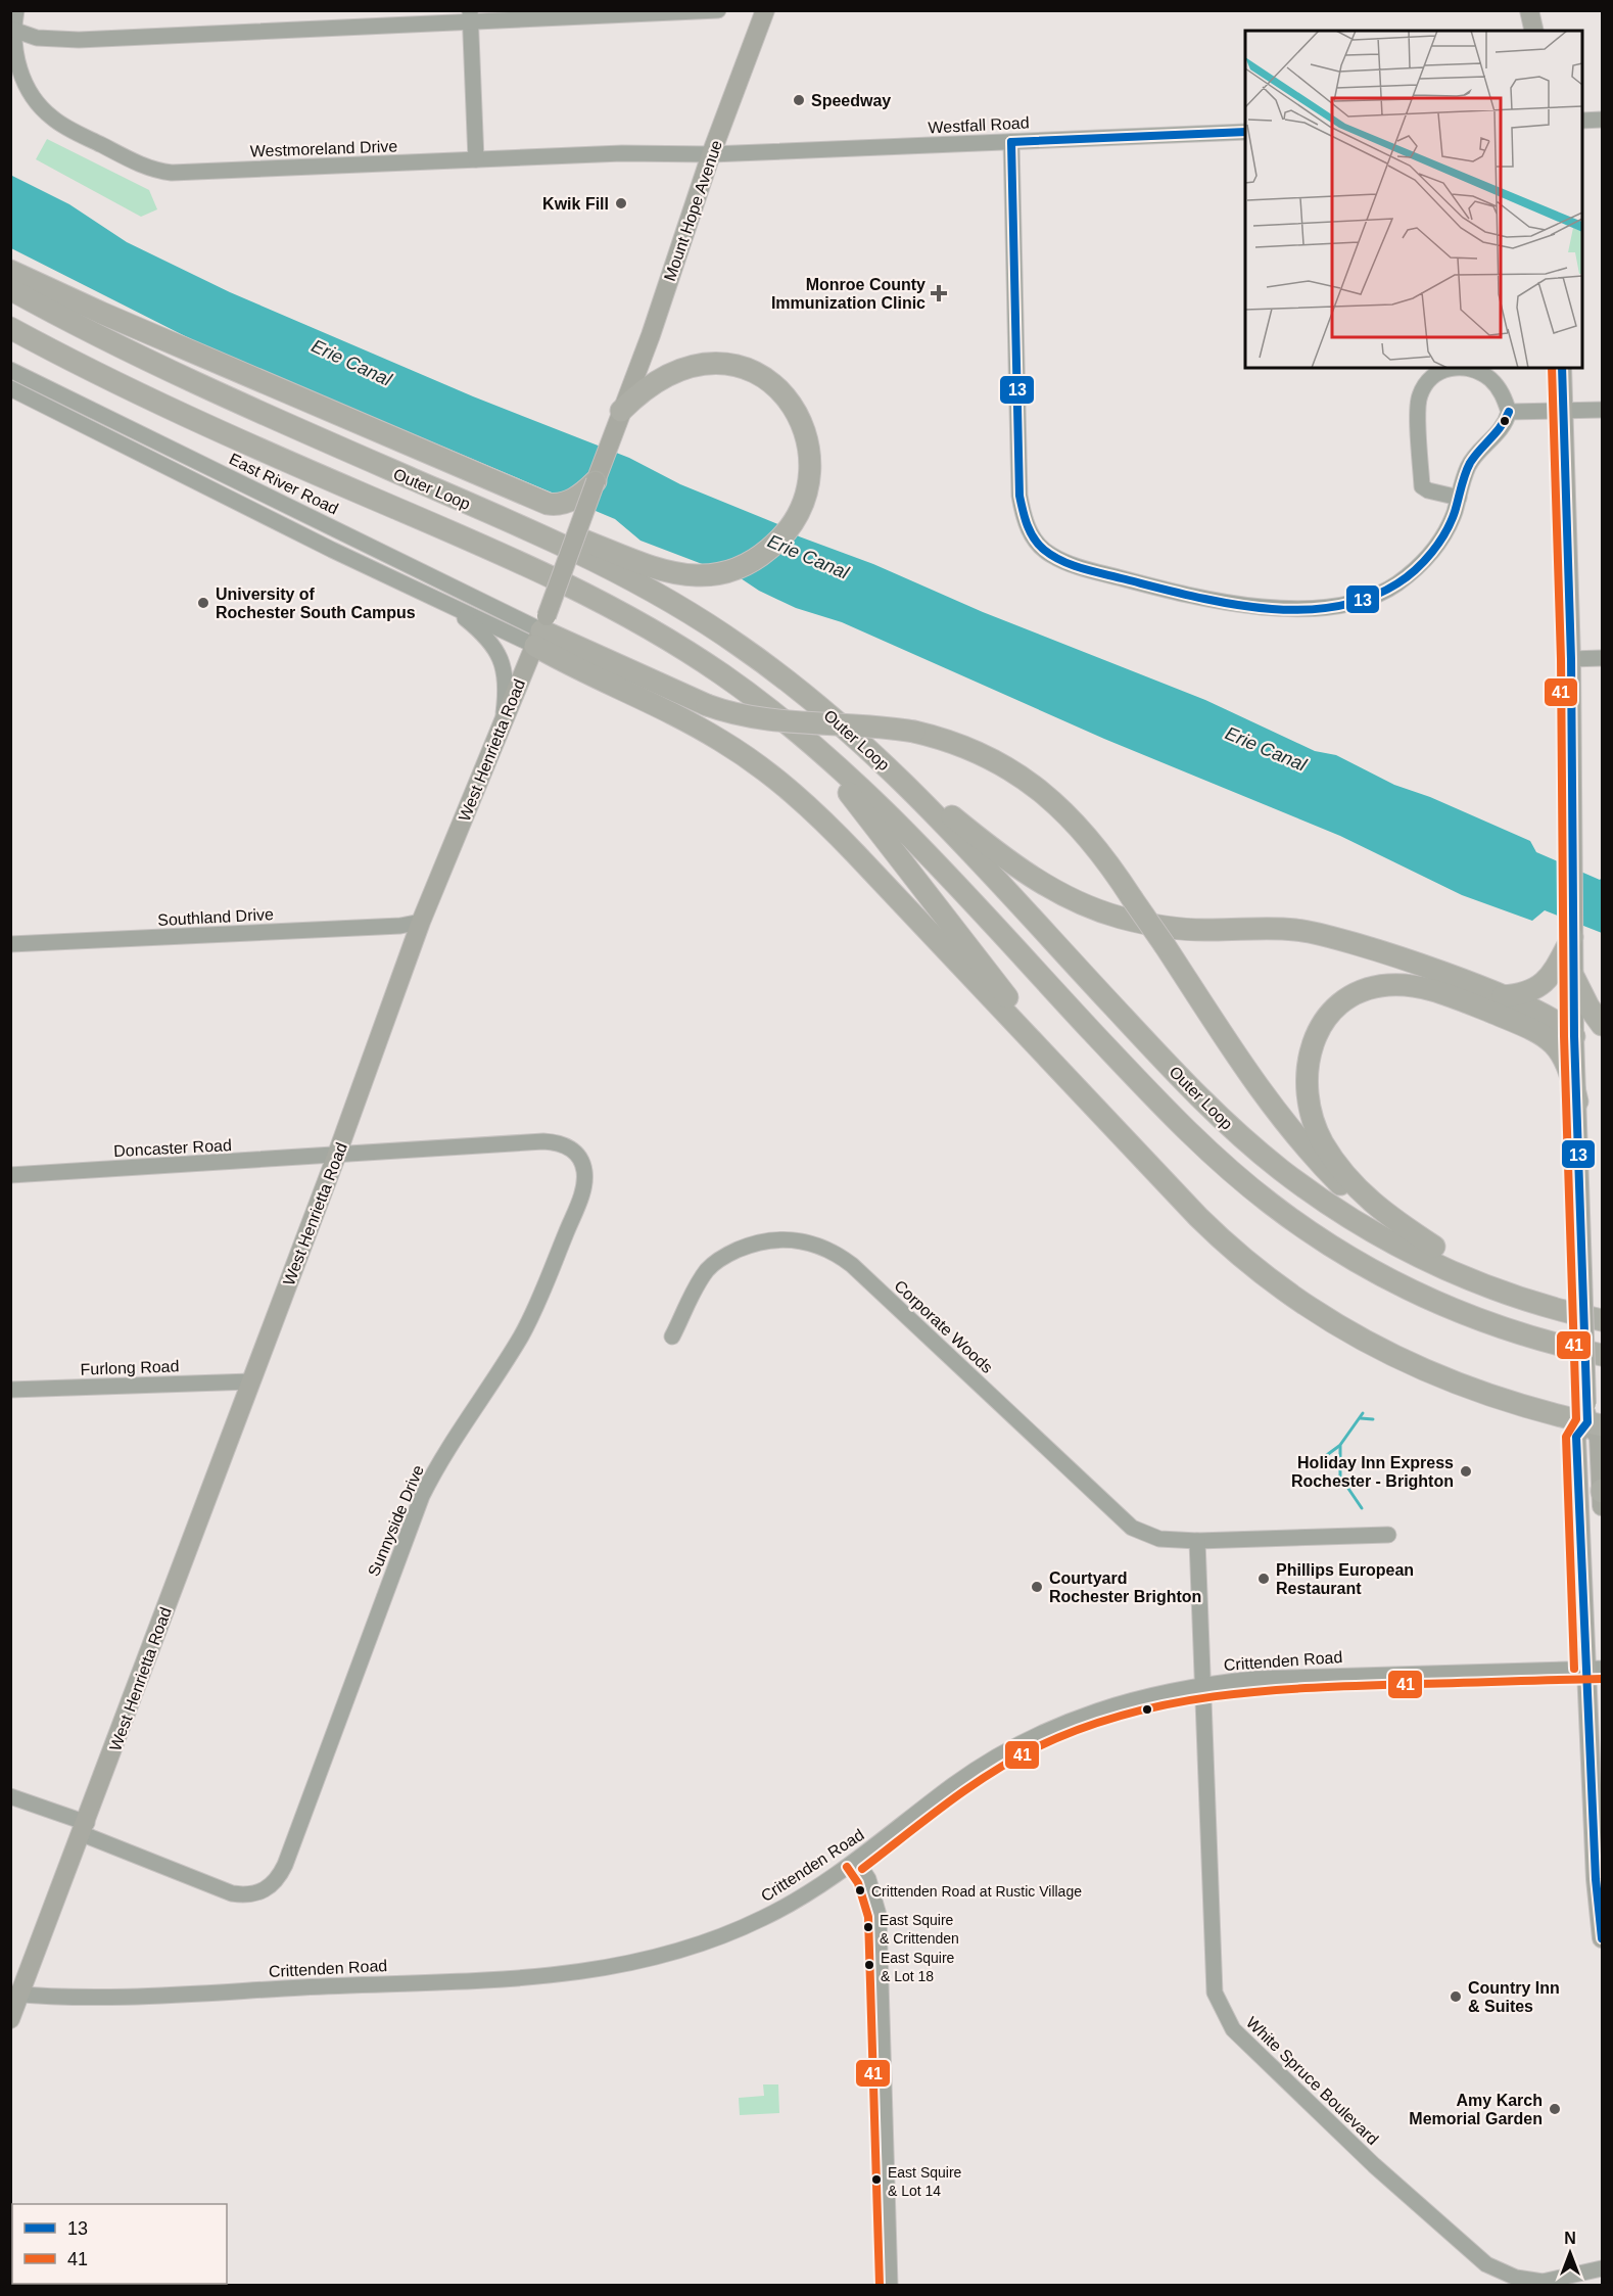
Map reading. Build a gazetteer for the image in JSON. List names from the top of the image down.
{
  "streets": {
    "highway": ["Outer Loop"],
    "main road": ["Mount Hope Avenue", "West Henrietta Road"],
    "street": [
      "Westfall Road",
      "Westmoreland Drive",
      "East River Road",
      "Southland Drive",
      "Doncaster Road",
      "Corporate Woods",
      "Furlong Road",
      "Sunnyside Drive",
      "Crittenden Road",
      "White Spruce Boulevard"
    ]
  },
  "crossings": [
    ["Westfall Road", "Westmoreland Drive"],
    ["Westfall Road", "Mount Hope Avenue"],
    ["Westmoreland Drive", "Mount Hope Avenue"],
    ["Mount Hope Avenue", "West Henrietta Road"],
    ["East River Road", "West Henrietta Road"],
    ["West Henrietta Road", "Southland Drive"],
    ["West Henrietta Road", "Doncaster Road"],
    ["West Henrietta Road", "Furlong Road"],
    ["West Henrietta Road", "Sunnyside Drive"],
    ["West Henrietta Road", "Crittenden Road"],
    ["Doncaster Road", "Sunnyside Drive"],
    ["Crittenden Road", "White Spruce Boulevard"]
  ],
  "water": ["Erie Canal"],
  "places": {
    "other": [
      "Speedway",
      "Kwik Fill",
      "University of Rochester South Campus",
      "Holiday Inn Express Rochester - Brighton",
      "Phillips European Restaurant",
      "Courtyard Rochester Brighton",
      "Crittenden Road at Rustic Village",
      "East Squire & Crittenden",
      "East Squire & Lot 18",
      "Country Inn & Suites",
      "Amy Karch Memorial Garden",
      "East Squire & Lot 14"
    ],
    "health": ["Monroe County Immunization Clinic"]
  },
  "lines": ["transit line 13", "transit line 41"],
  "legend": ["13", "41"],
  "north": "top"
}
